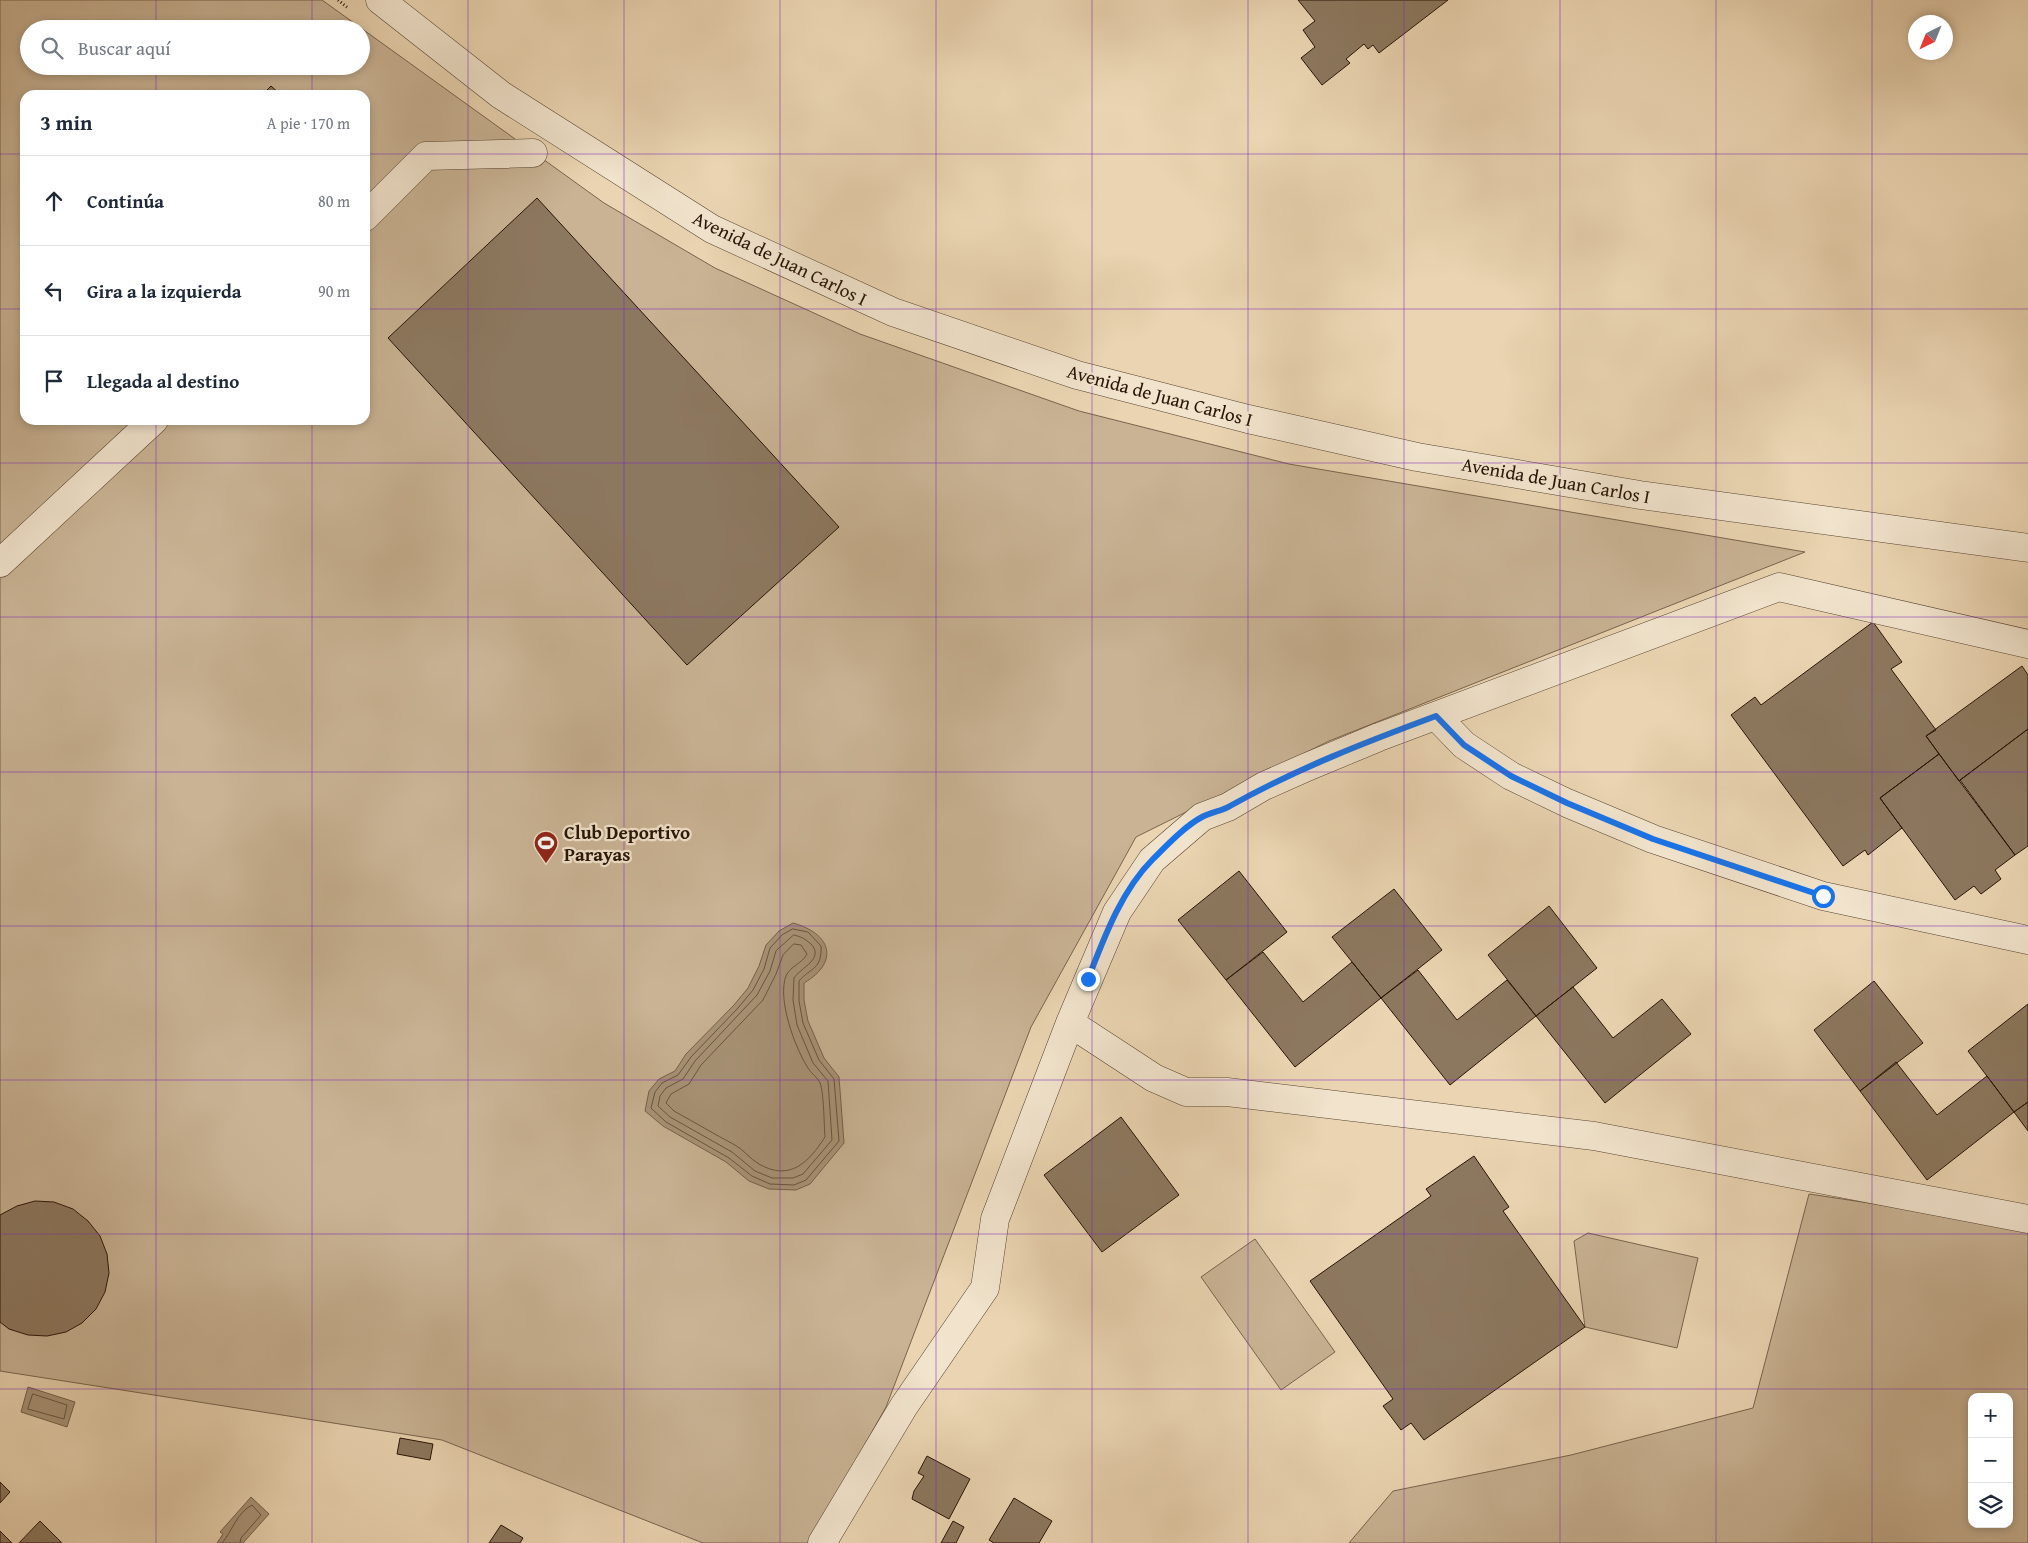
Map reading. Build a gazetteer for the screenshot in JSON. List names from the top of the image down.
{
  "streets": {
    "street": ["Avenida de Juan Carlos I"]
  },
  "places": {
    "sports": ["Club Deportivo Parayas"]
  },
  "north": "bottom left",
  "page": {
    "search": "Buscar aquí",
    "heading": ["3 min", "A pie · 170 m"],
    "list": [
      ["Continúa", "80 m"],
      ["Gira a la izquierda", "90 m"],
      "Llegada al destino"
    ],
    "map_buttons": ["+", "−"]
  }
}
